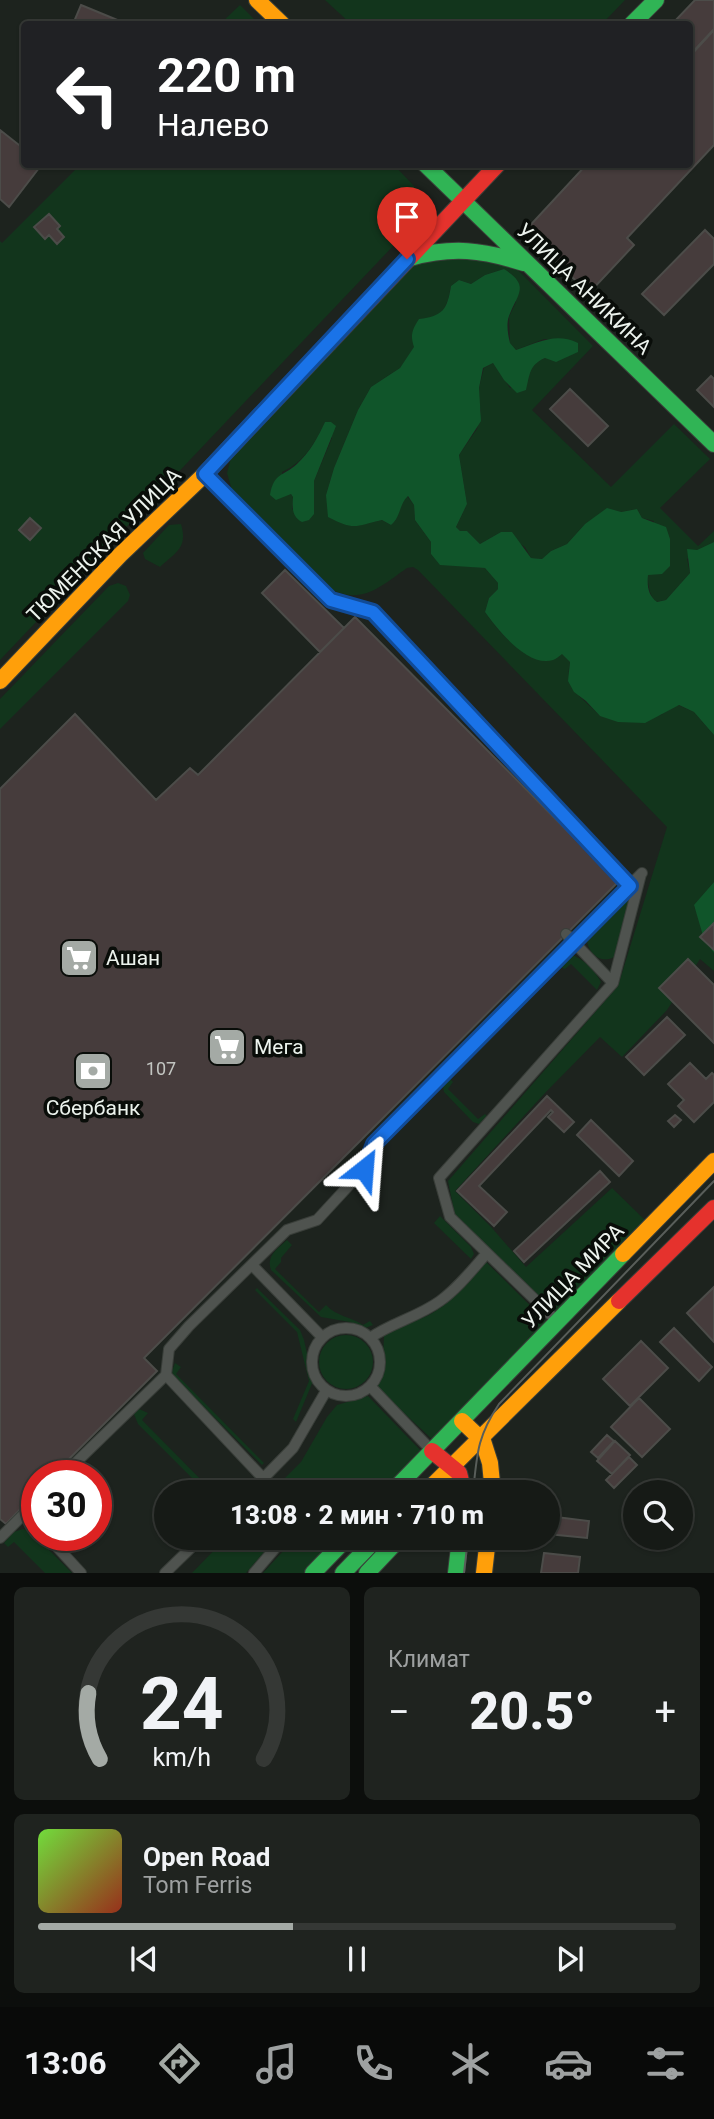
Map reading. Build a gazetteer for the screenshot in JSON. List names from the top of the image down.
{
  "streets": {
    "main road": ["УЛИЦА АНИКИНА", "ТЮМЕНСКАЯ УЛИЦА", "УЛИЦА МИРА"]
  },
  "crossings": [
    ["УЛИЦА АНИКИНА", "ТЮМЕНСКАЯ УЛИЦА"]
  ],
  "places": {
    "supermarket": ["Ашан", "Мега"],
    "bank": ["Сбербанк"]
  },
  "house_numbers": ["107"],
  "page": {
    "turn": ["220 m", "Налево"],
    "limit": "30",
    "trip": "13:08 · 2 мин · 710 m",
    "tile": "Климат",
    "heat": ["−", "20.5°", "+"],
    "song": ["Open Road", "Tom Ferris"],
    "tabs": "13:06",
    "gauge": ["24", "km/h"]
  }
}
